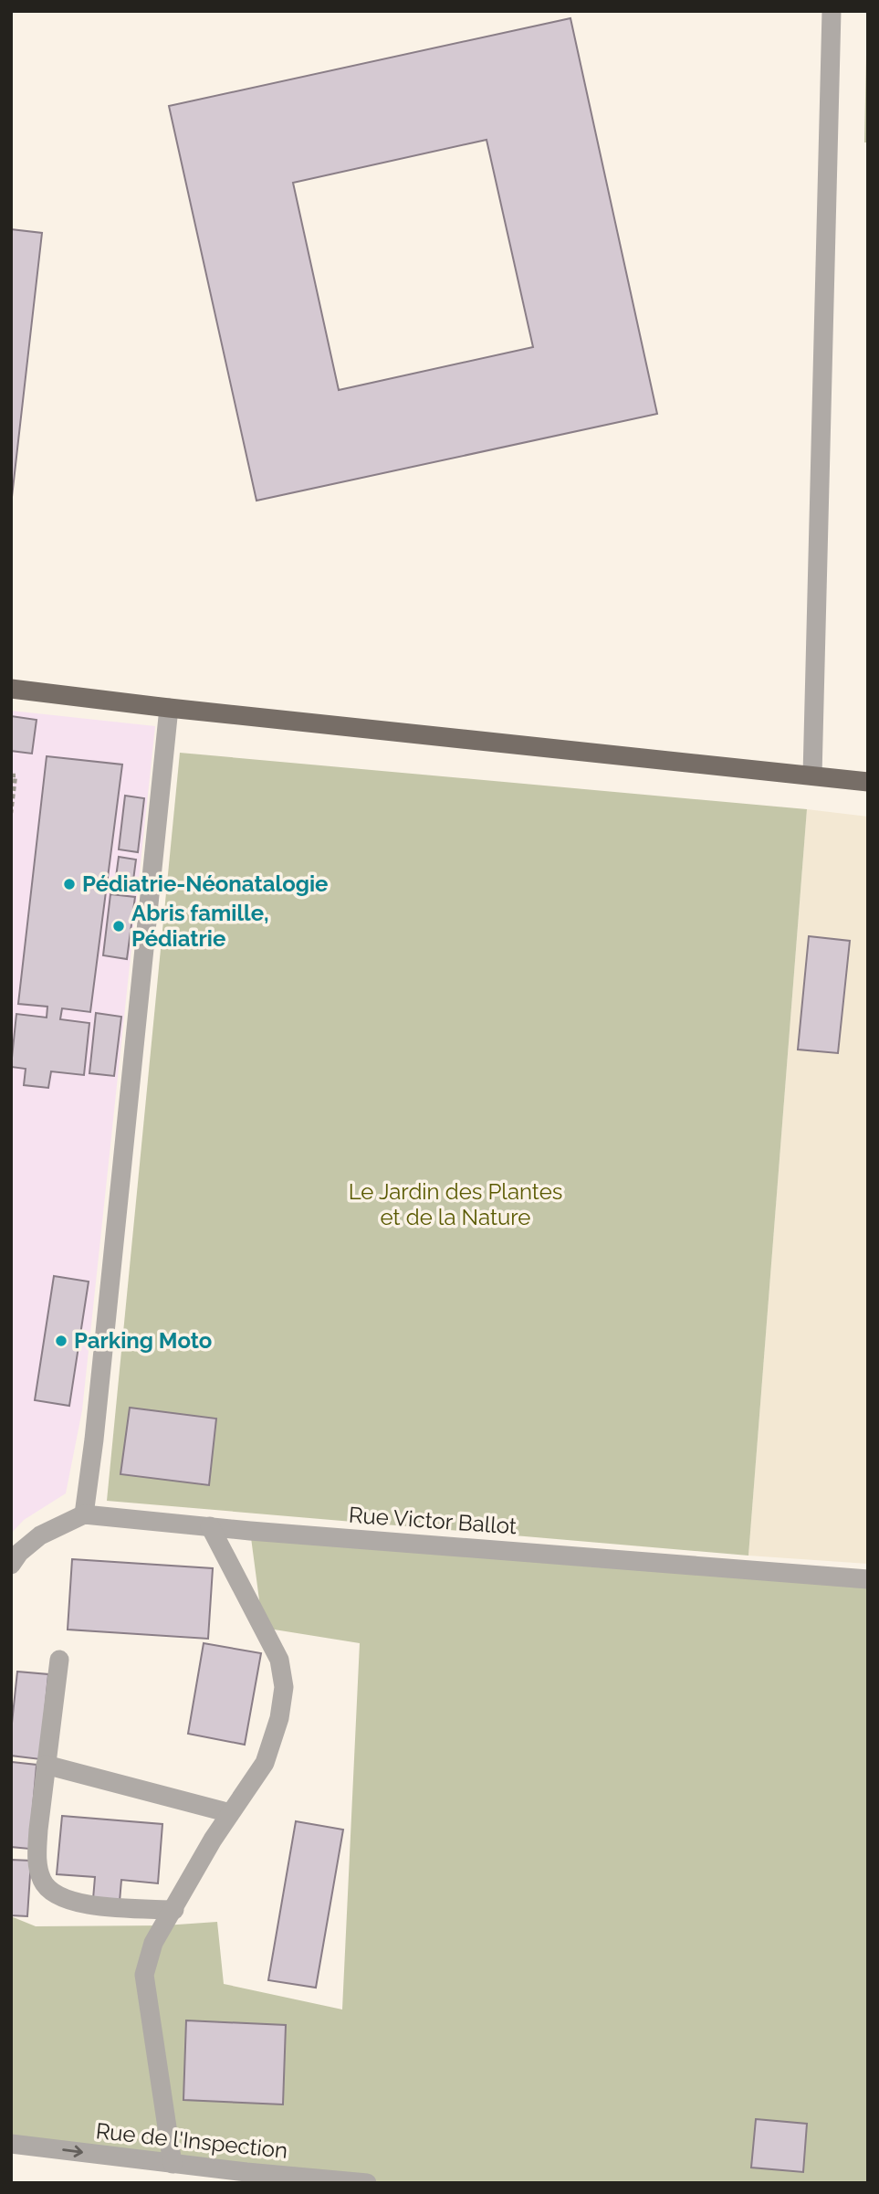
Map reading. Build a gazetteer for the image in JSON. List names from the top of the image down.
{
  "streets": {
    "street": ["Rue Victor Ballot", "Rue de l'Inspection"]
  },
  "one_way": ["Rue de l'Inspection"],
  "parks": ["Le Jardin des Plantes et de la Nature"],
  "places": ["Pédiatrie-Néonatalogie", "Abris famille, Pédiatrie", "Parking Moto"]
}
